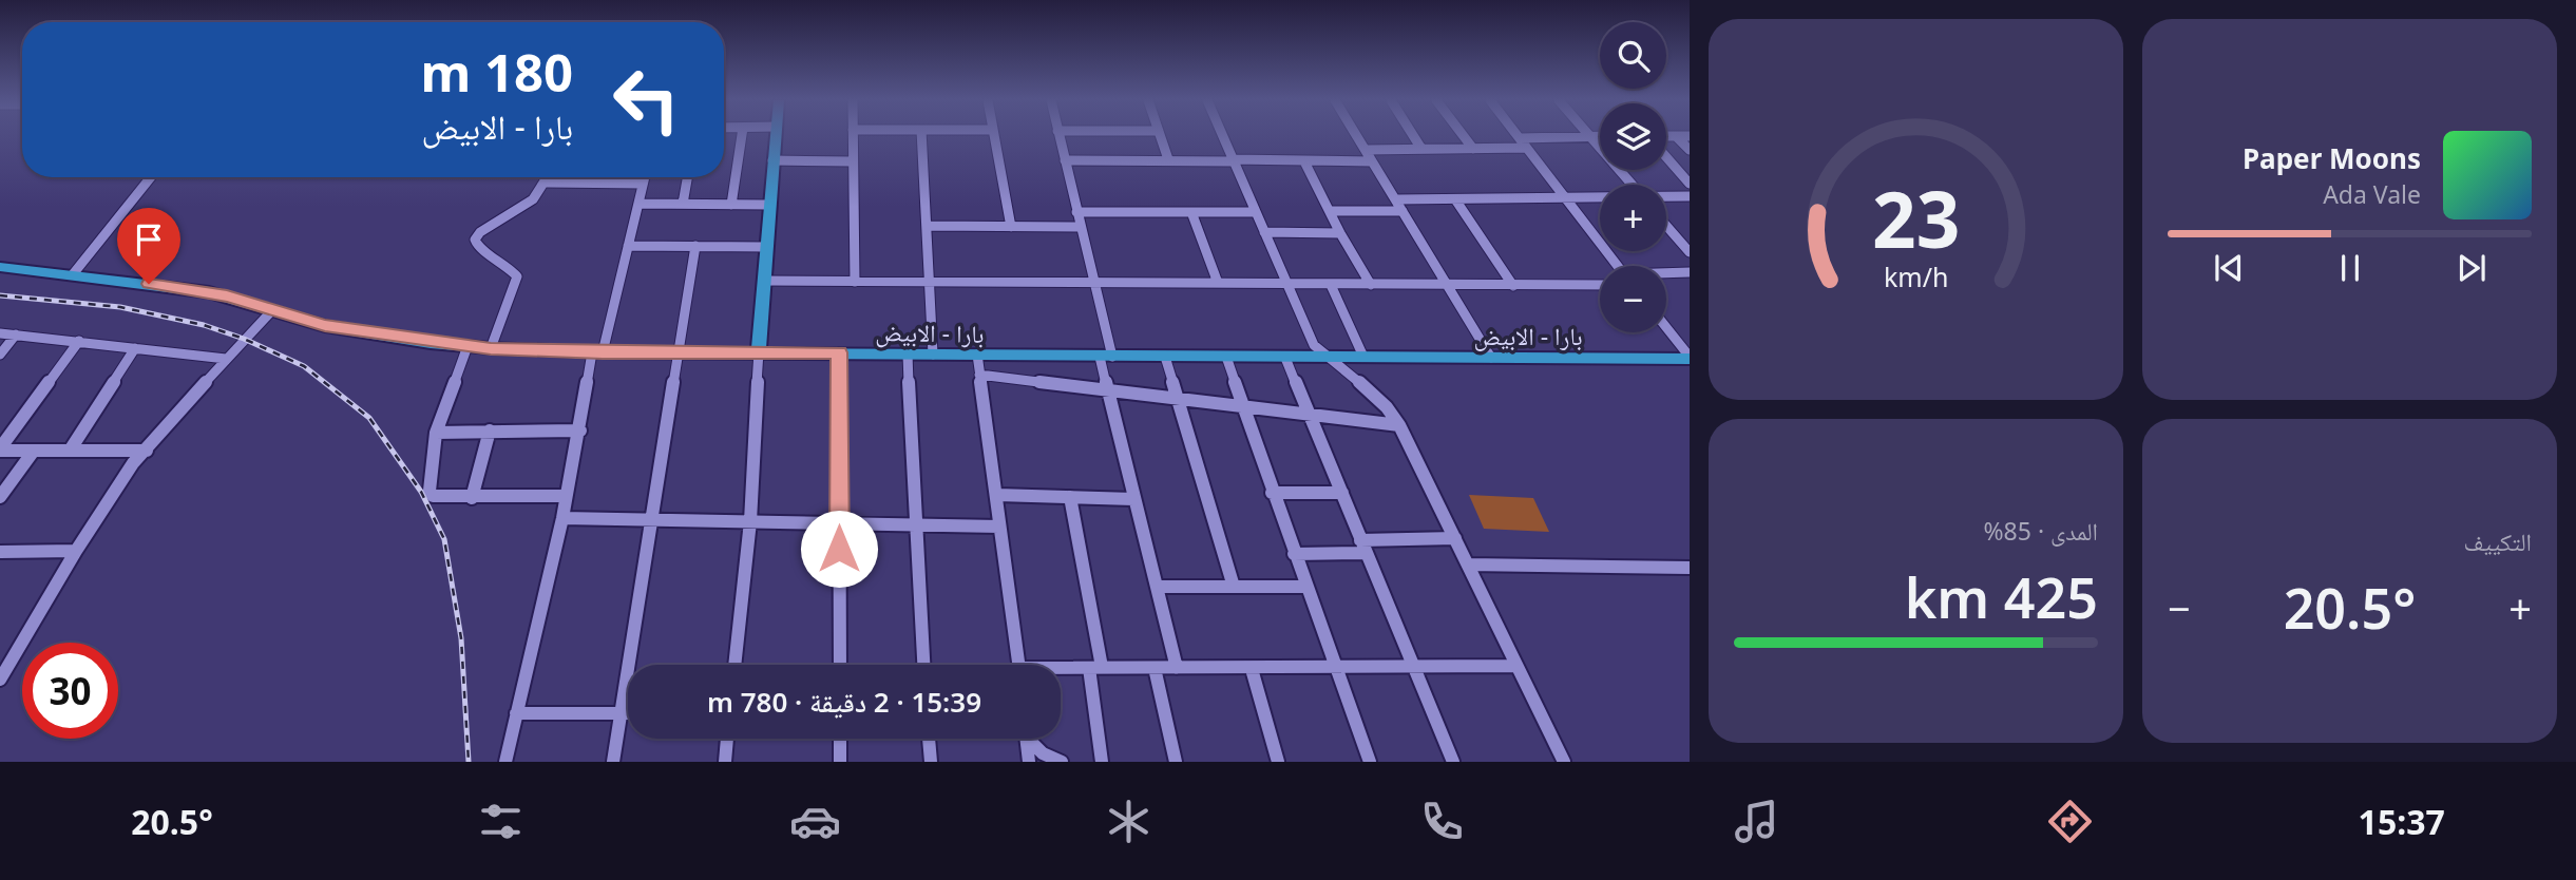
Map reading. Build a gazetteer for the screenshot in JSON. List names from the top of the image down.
{
  "streets": {
    "main road": ["بارا - الابيض"]
  },
  "page": {
    "map_buttons": ["+", "−"],
    "turn": ["180 m", "بارا - الابيض"],
    "song": ["Paper Moons", "Ada Vale"],
    "tile": [
      "التكييف",
      ["المدى · 85%", "425 km"]
    ],
    "heat": ["−", "20.5°", "+"],
    "limit": "30",
    "trip": "15:39 · 2 دقيقة · 780 m",
    "tabs": ["15:37", "20.5°"],
    "gauge": ["23", "km/h"]
  }
}
